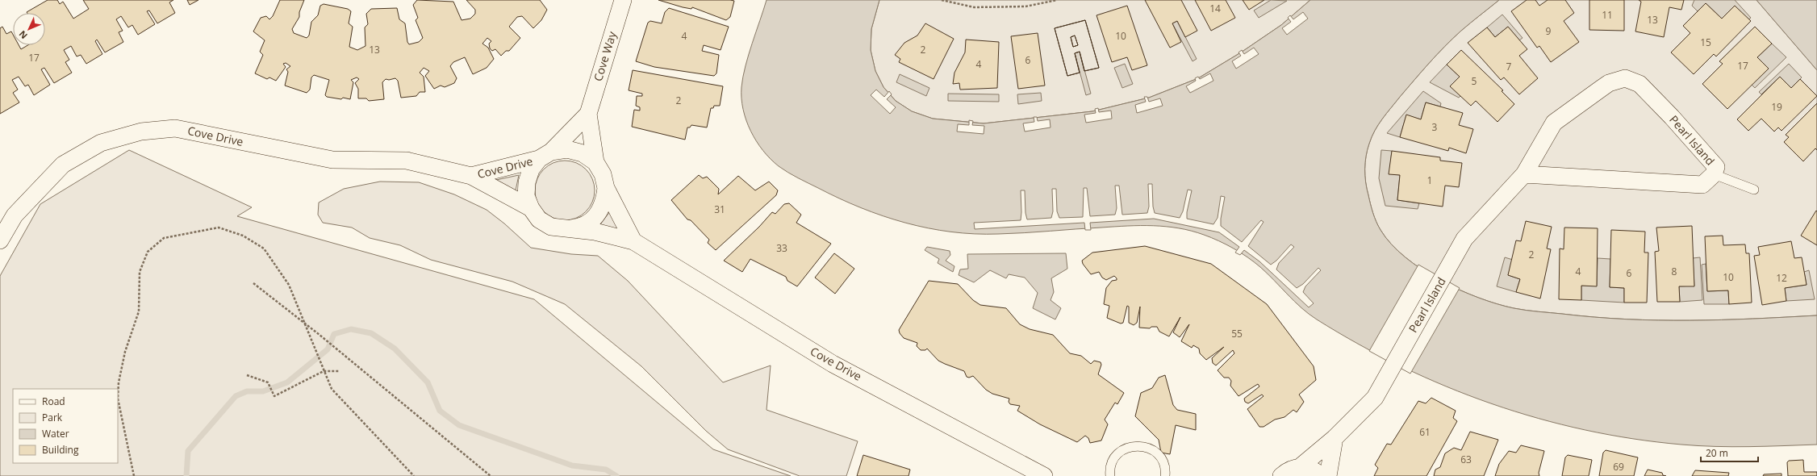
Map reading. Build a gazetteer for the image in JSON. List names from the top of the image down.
{
  "streets": {
    "street": ["Cove Way", "Cove Drive", "Pearl Island"]
  },
  "crossings": [
    ["Cove Way", "Cove Drive"]
  ],
  "house_numbers": [
    "14",
    "11",
    "13",
    "9",
    "4",
    "10",
    "15",
    "13",
    "2",
    "17",
    "6",
    "4",
    "17",
    "7",
    "5",
    "2",
    "19",
    "3",
    "1",
    "31",
    "33",
    "2",
    "4",
    "8",
    "6",
    "10",
    "12",
    "55",
    "61",
    "63",
    "69"
  ],
  "legend": [
    "Road",
    "Park",
    "Water",
    "Building"
  ],
  "scale_bar": "20 m",
  "north": "bottom left"
}
